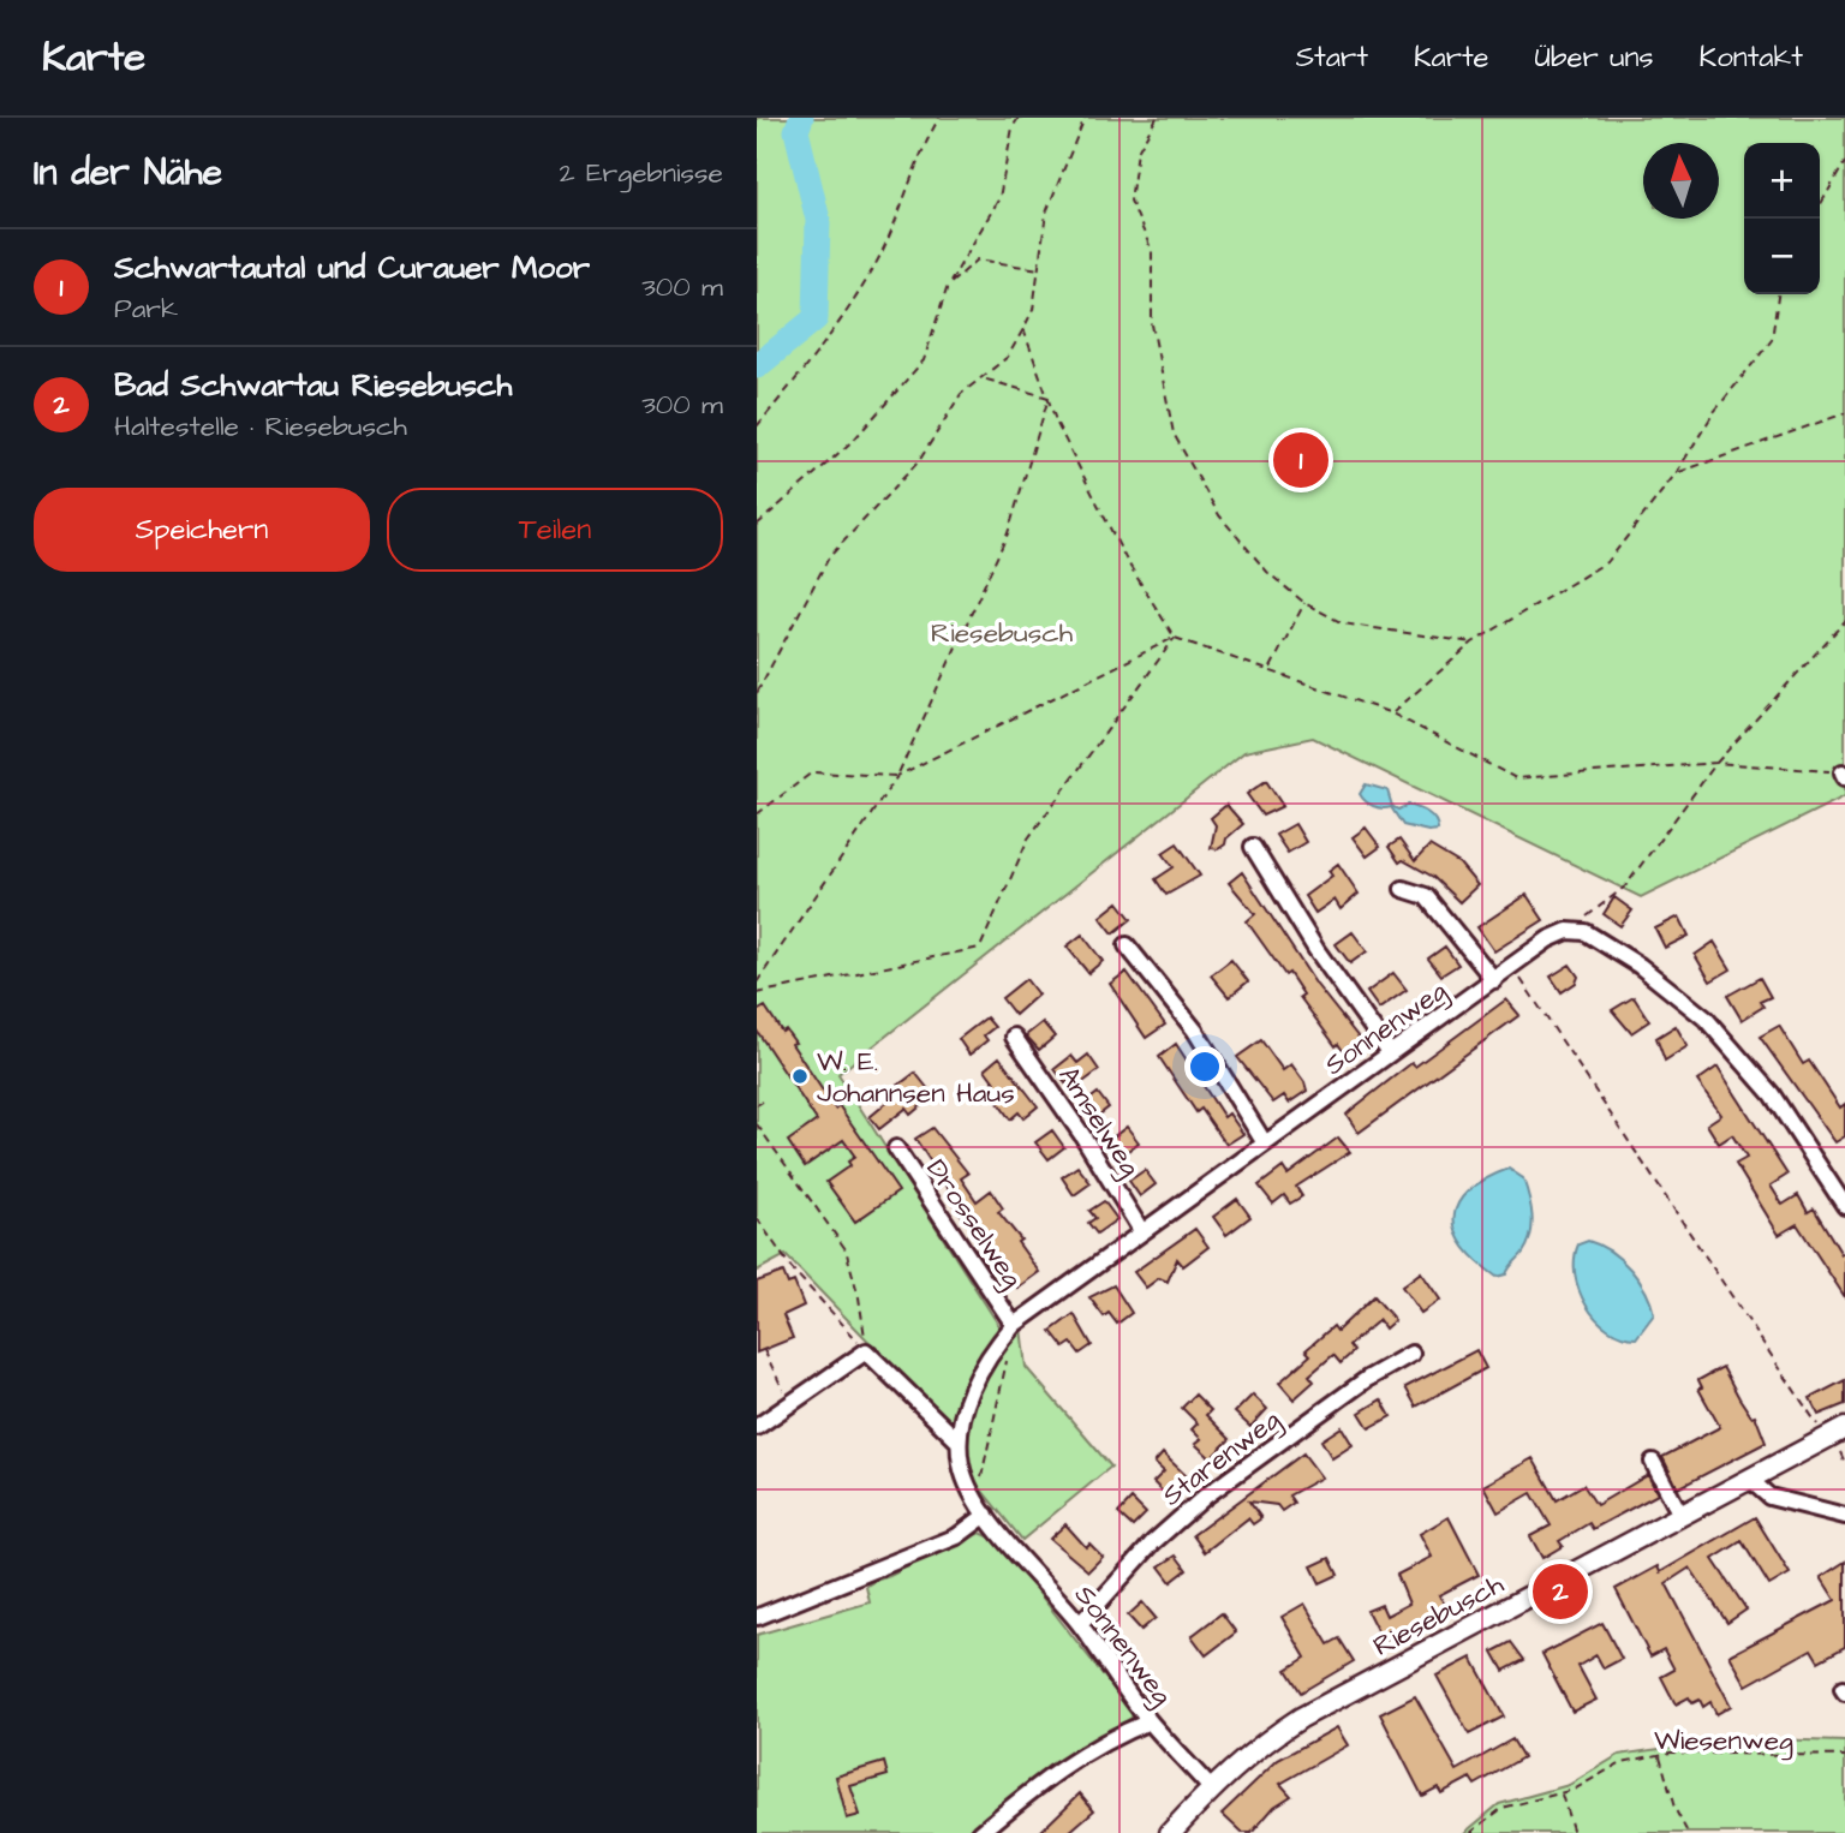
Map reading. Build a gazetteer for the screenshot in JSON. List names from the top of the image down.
{
  "streets": {
    "main road": ["Riesebusch"],
    "street": [
      "Sonnenweg",
      "Amselweg",
      "Drosselweg",
      "Starenweg"
    ],
    "path": ["Wiesenweg"]
  },
  "crossings": [
    ["Sonnenweg", "Amselweg"],
    ["Sonnenweg", "Drosselweg"],
    ["Sonnenweg", "Starenweg"],
    ["Sonnenweg", "Riesebusch"]
  ],
  "parks": ["Riesebusch"],
  "places": ["W. E. Johannsen Haus"],
  "north": "top",
  "page": {
    "header": "Karte",
    "nav": [
      "Start",
      "Karte",
      "Über uns",
      "Kontakt"
    ],
    "heading": ["In der Nähe", "2 Ergebnisse"],
    "map_buttons": ["+", "−"],
    "list": [
      {
        "mark": "1",
        "name": "Schwartautal und Curauer Moor",
        "note": "Park",
        "value": "300 m"
      },
      {
        "mark": "2",
        "name": "Bad Schwartau Riesebusch",
        "note": "Haltestelle · Riesebusch",
        "value": "300 m"
      }
    ],
    "pins": ["1", "2"],
    "buttons": ["Speichern", "Teilen"]
  }
}
